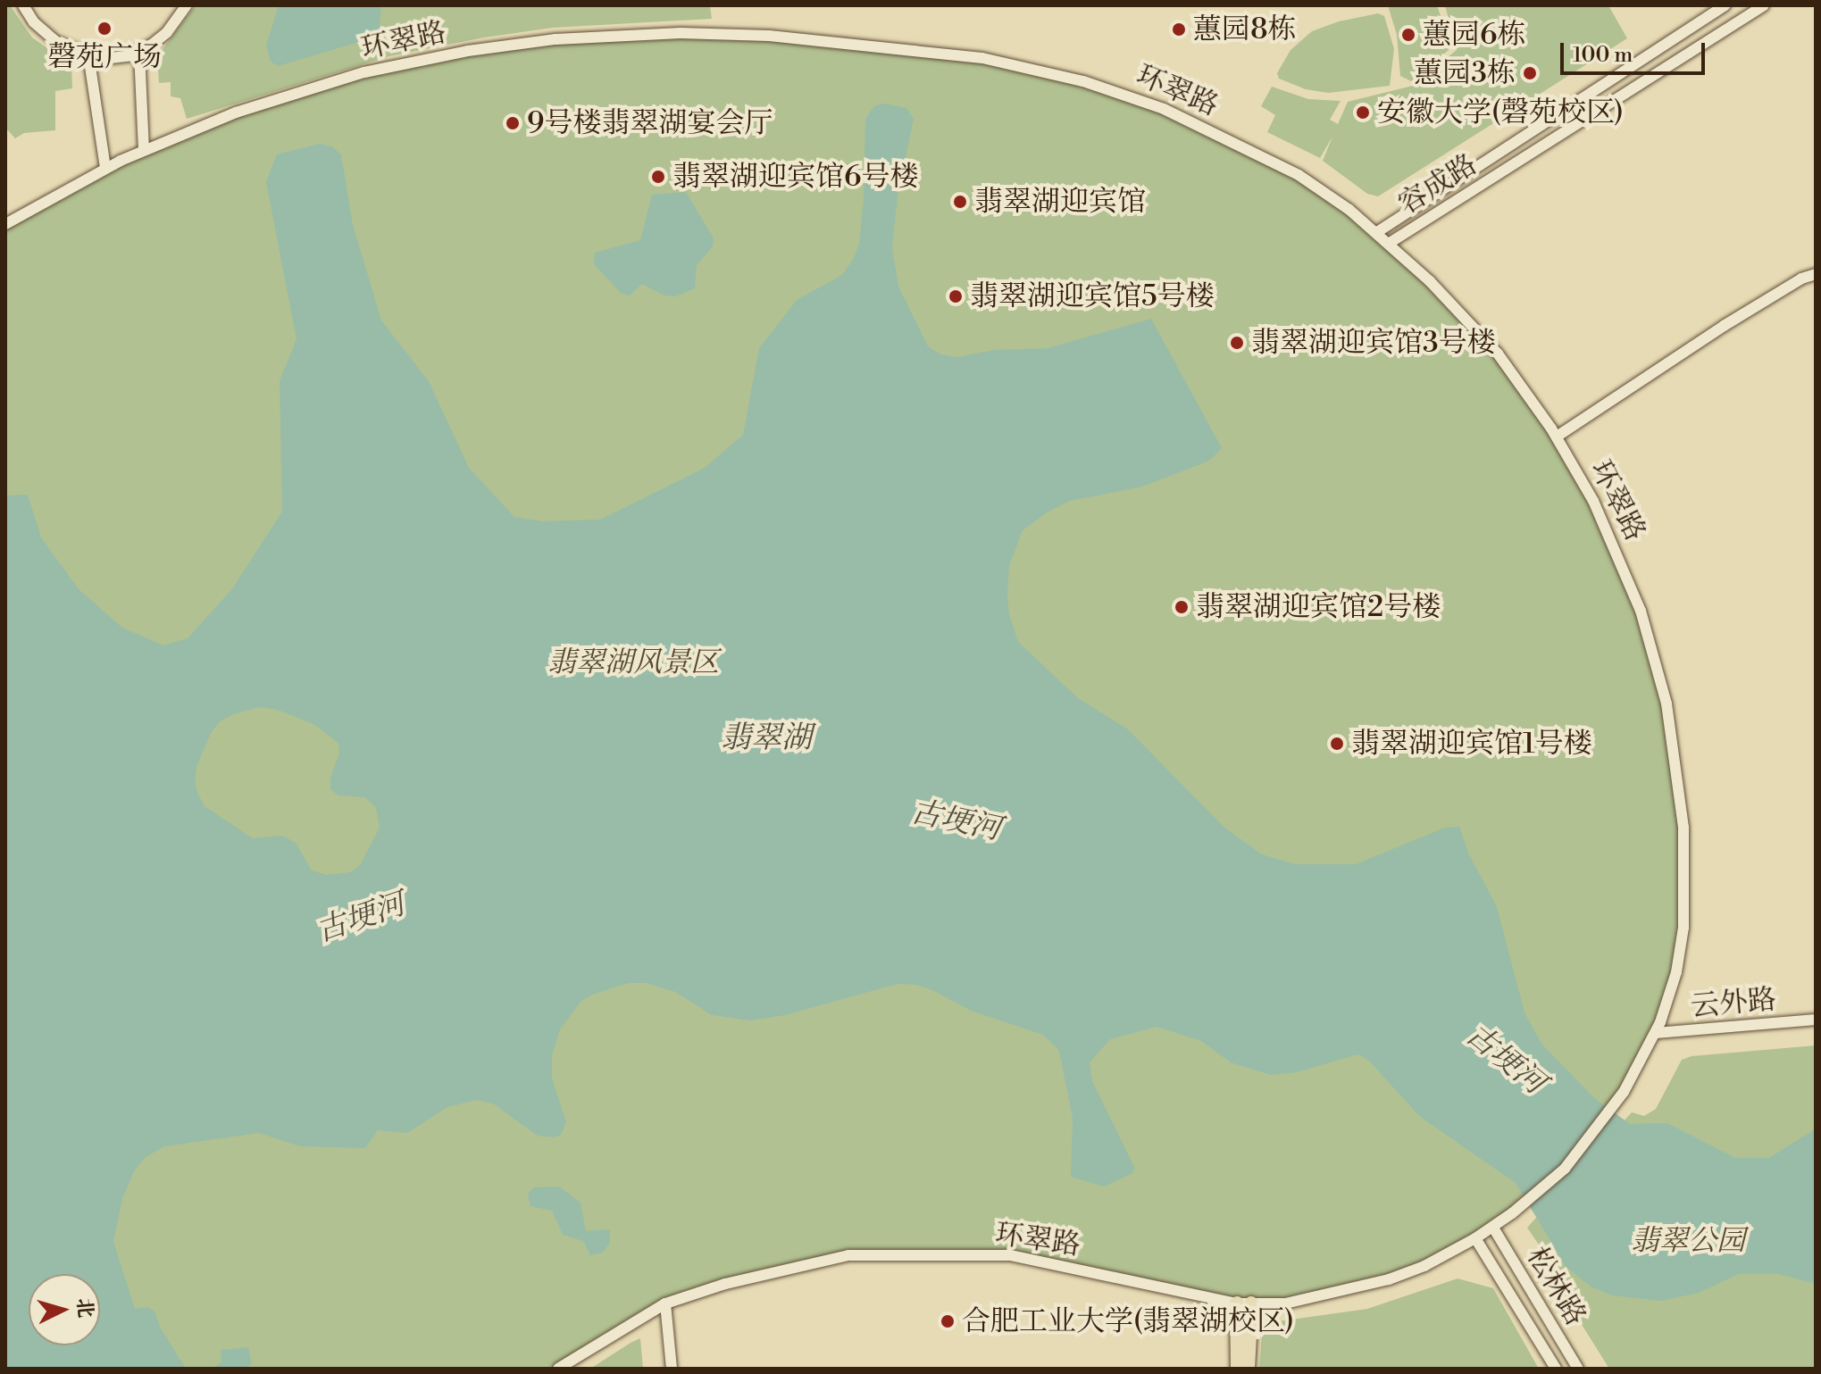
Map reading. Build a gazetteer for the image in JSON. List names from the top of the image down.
{
  "streets": {
    "street": [
      "环翠路",
      "容成路",
      "云外路",
      "松林路"
    ]
  },
  "crossings": [
    ["环翠路", "容成路"],
    ["环翠路", "云外路"],
    ["环翠路", "松林路"]
  ],
  "water": ["翡翠湖", "古埂河"],
  "parks": ["翡翠湖风景区", "翡翠公园"],
  "places": [
    "磬苑广场",
    "蕙园8栋",
    "蕙园6栋",
    "蕙园3栋",
    "安徽大学(磬苑校区)",
    "9号楼翡翠湖宴会厅",
    "翡翠湖迎宾馆6号楼",
    "翡翠湖迎宾馆",
    "翡翠湖迎宾馆5号楼",
    "翡翠湖迎宾馆3号楼",
    "翡翠湖迎宾馆2号楼",
    "翡翠湖迎宾馆1号楼",
    "合肥工业大学(翡翠湖校区)"
  ],
  "scale_bar": "100 m",
  "north": "right"
}
